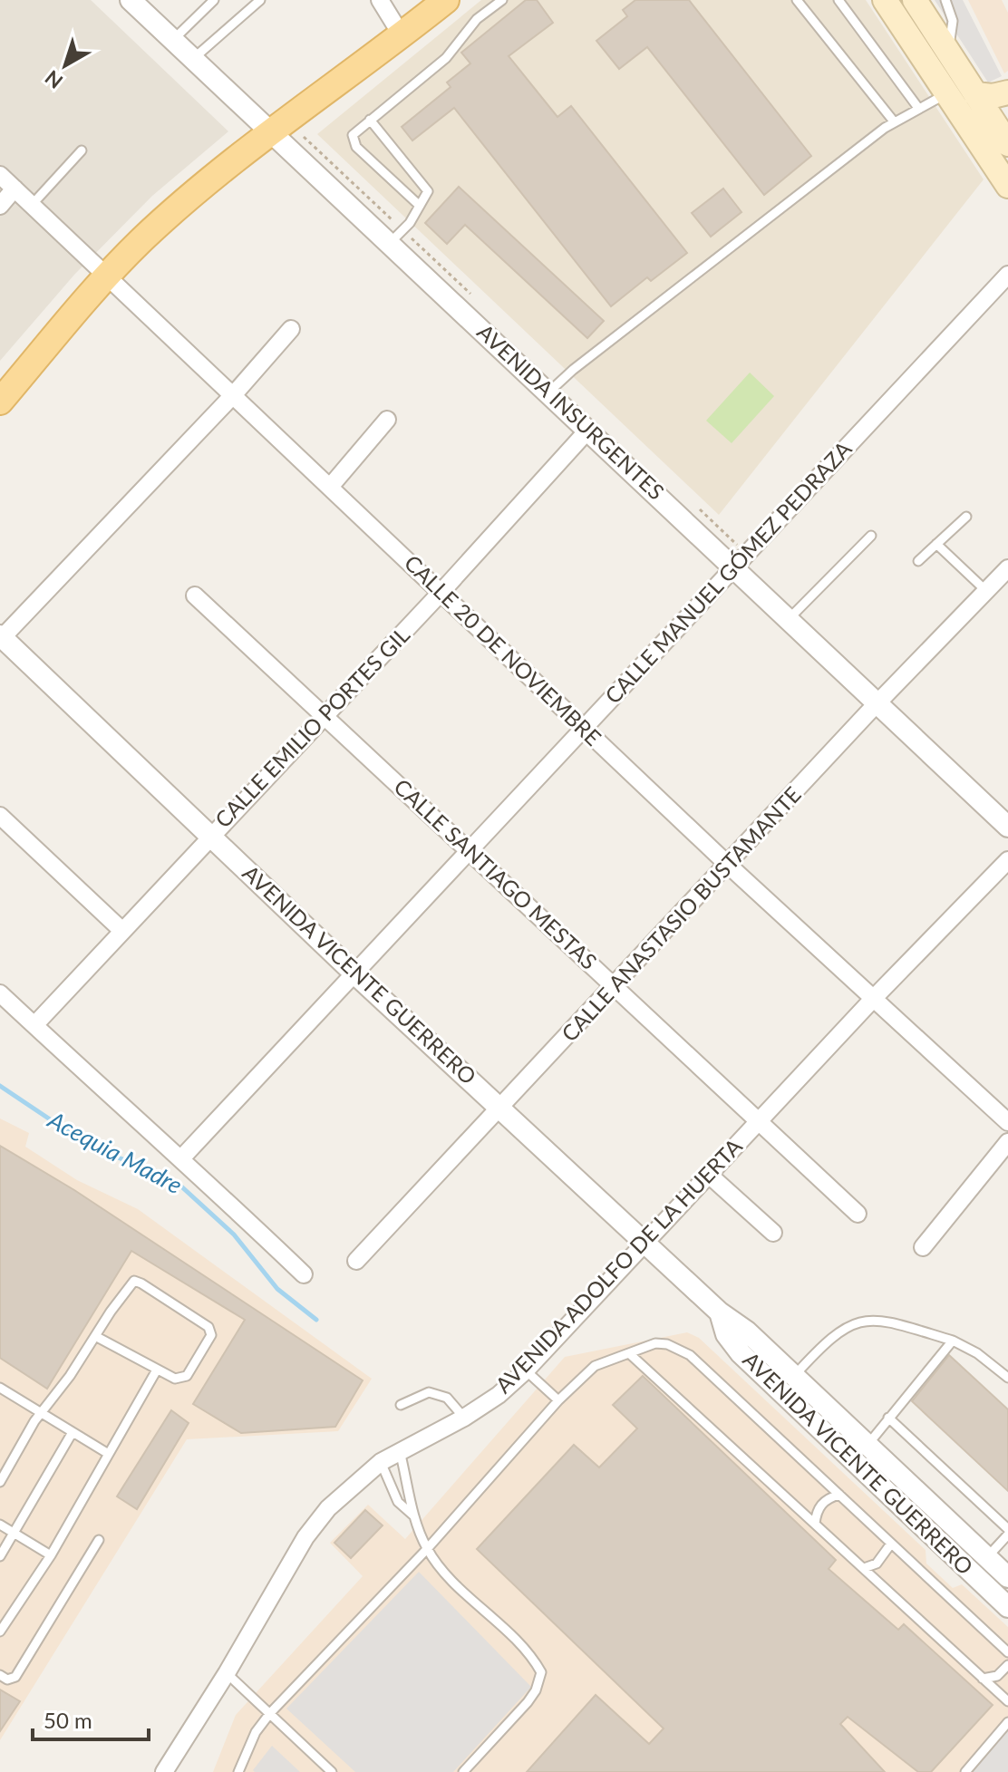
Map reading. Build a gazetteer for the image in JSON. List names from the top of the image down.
{
  "streets": {
    "street": [
      "AVENIDA INSURGENTES",
      "CALLE MANUEL GÓMEZ PEDRAZA",
      "CALLE 20 DE NOVIEMBRE",
      "CALLE EMILIO PORTES GIL",
      "CALLE SANTIAGO MESTAS",
      "CALLE ANASTASIO BUSTAMANTE",
      "AVENIDA VICENTE GUERRERO",
      "AVENIDA ADOLFO DE LA HUERTA"
    ]
  },
  "crossings": [
    ["AVENIDA INSURGENTES", "CALLE MANUEL GÓMEZ PEDRAZA"],
    ["AVENIDA INSURGENTES", "CALLE EMILIO PORTES GIL"],
    ["AVENIDA INSURGENTES", "CALLE ANASTASIO BUSTAMANTE"],
    ["CALLE MANUEL GÓMEZ PEDRAZA", "CALLE 20 DE NOVIEMBRE"],
    ["CALLE MANUEL GÓMEZ PEDRAZA", "CALLE SANTIAGO MESTAS"],
    ["CALLE MANUEL GÓMEZ PEDRAZA", "AVENIDA VICENTE GUERRERO"],
    ["CALLE 20 DE NOVIEMBRE", "CALLE EMILIO PORTES GIL"],
    ["CALLE 20 DE NOVIEMBRE", "CALLE ANASTASIO BUSTAMANTE"],
    ["CALLE 20 DE NOVIEMBRE", "AVENIDA ADOLFO DE LA HUERTA"],
    ["CALLE EMILIO PORTES GIL", "CALLE SANTIAGO MESTAS"],
    ["CALLE EMILIO PORTES GIL", "AVENIDA VICENTE GUERRERO"],
    ["CALLE SANTIAGO MESTAS", "CALLE ANASTASIO BUSTAMANTE"],
    ["CALLE SANTIAGO MESTAS", "AVENIDA ADOLFO DE LA HUERTA"],
    ["CALLE ANASTASIO BUSTAMANTE", "AVENIDA VICENTE GUERRERO"],
    ["AVENIDA VICENTE GUERRERO", "AVENIDA ADOLFO DE LA HUERTA"]
  ],
  "water": ["Acequia Madre"],
  "scale_bar": "50 m",
  "north": "bottom left"
}
